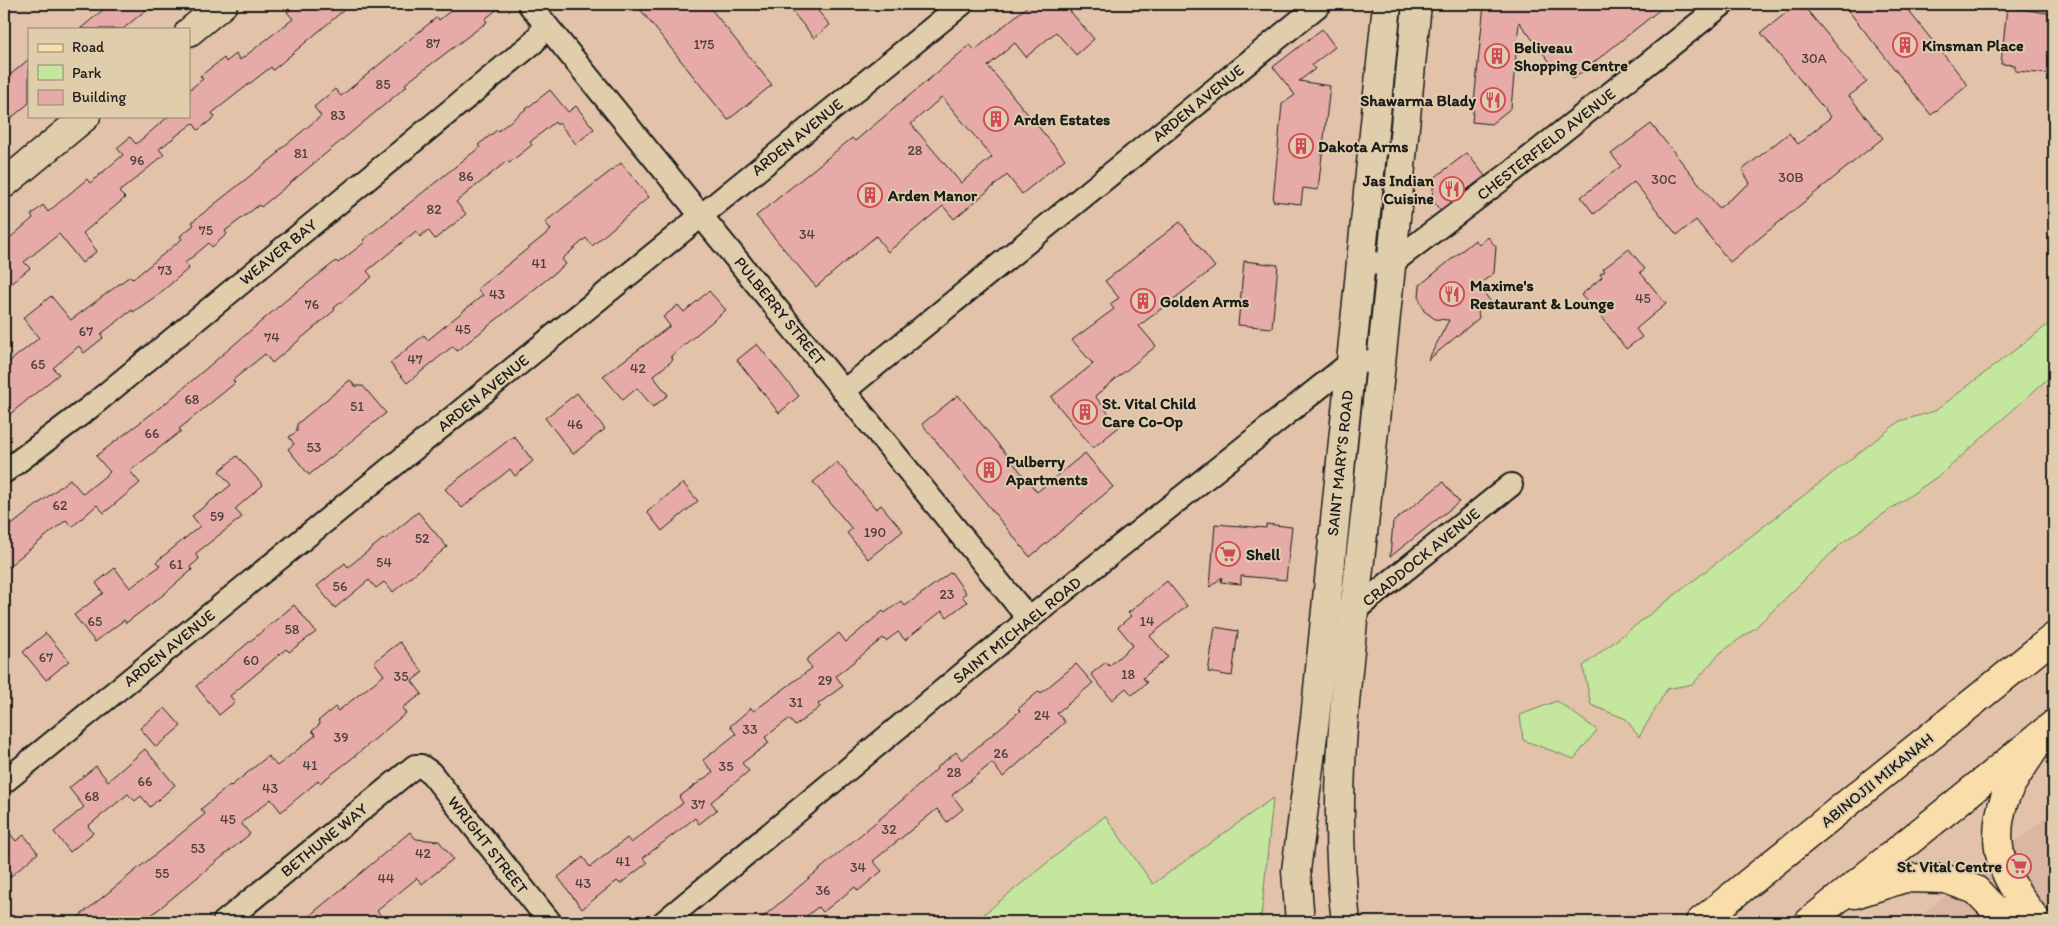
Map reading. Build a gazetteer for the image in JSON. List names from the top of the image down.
{
  "streets": {
    "main road": ["SAINT MARY'S ROAD", "ABINOJII MIKANAH"],
    "street": [
      "ARDEN AVENUE",
      "CHESTERFIELD AVENUE",
      "WEAVER BAY",
      "PULBERRY STREET",
      "CRADDOCK AVENUE",
      "SAINT MICHAEL ROAD",
      "BETHUNE WAY",
      "WRIGHT STREET"
    ]
  },
  "crossings": [
    ["ARDEN AVENUE", "PULBERRY STREET"],
    ["CHESTERFIELD AVENUE", "SAINT MARY'S ROAD"],
    ["WEAVER BAY", "PULBERRY STREET"],
    ["PULBERRY STREET", "SAINT MICHAEL ROAD"],
    ["SAINT MARY'S ROAD", "CRADDOCK AVENUE"],
    ["SAINT MARY'S ROAD", "SAINT MICHAEL ROAD"],
    ["BETHUNE WAY", "WRIGHT STREET"]
  ],
  "places": {
    "building": [
      "Kinsman Place",
      "Beliveau Shopping Centre",
      "Arden Estates",
      "Dakota Arms",
      "Arden Manor",
      "Golden Arms",
      "St. Vital Child Care Co-Op",
      "Pulberry Apartments"
    ],
    "restaurant": ["Shawarma Blady", "Jas Indian Cuisine", "Maxime's Restaurant & Lounge"],
    "supermarket": ["Shell", "St. Vital Centre"]
  },
  "house_numbers": [
    "87",
    "175",
    "30A",
    "85",
    "83",
    "28",
    "81",
    "96",
    "86",
    "30B",
    "30C",
    "82",
    "75",
    "34",
    "41",
    "73",
    "43",
    "45",
    "76",
    "45",
    "67",
    "74",
    "47",
    "65",
    "42",
    "68",
    "51",
    "46",
    "66",
    "53",
    "62",
    "59",
    "190",
    "52",
    "54",
    "61",
    "56",
    "23",
    "65",
    "14",
    "58",
    "67",
    "60",
    "18",
    "35",
    "29",
    "31",
    "24",
    "33",
    "39",
    "26",
    "41",
    "35",
    "28",
    "66",
    "43",
    "68",
    "37",
    "45",
    "32",
    "53",
    "42",
    "41",
    "34",
    "55",
    "44",
    "43",
    "36"
  ],
  "legend": ["Road", "Park", "Building"]
}
